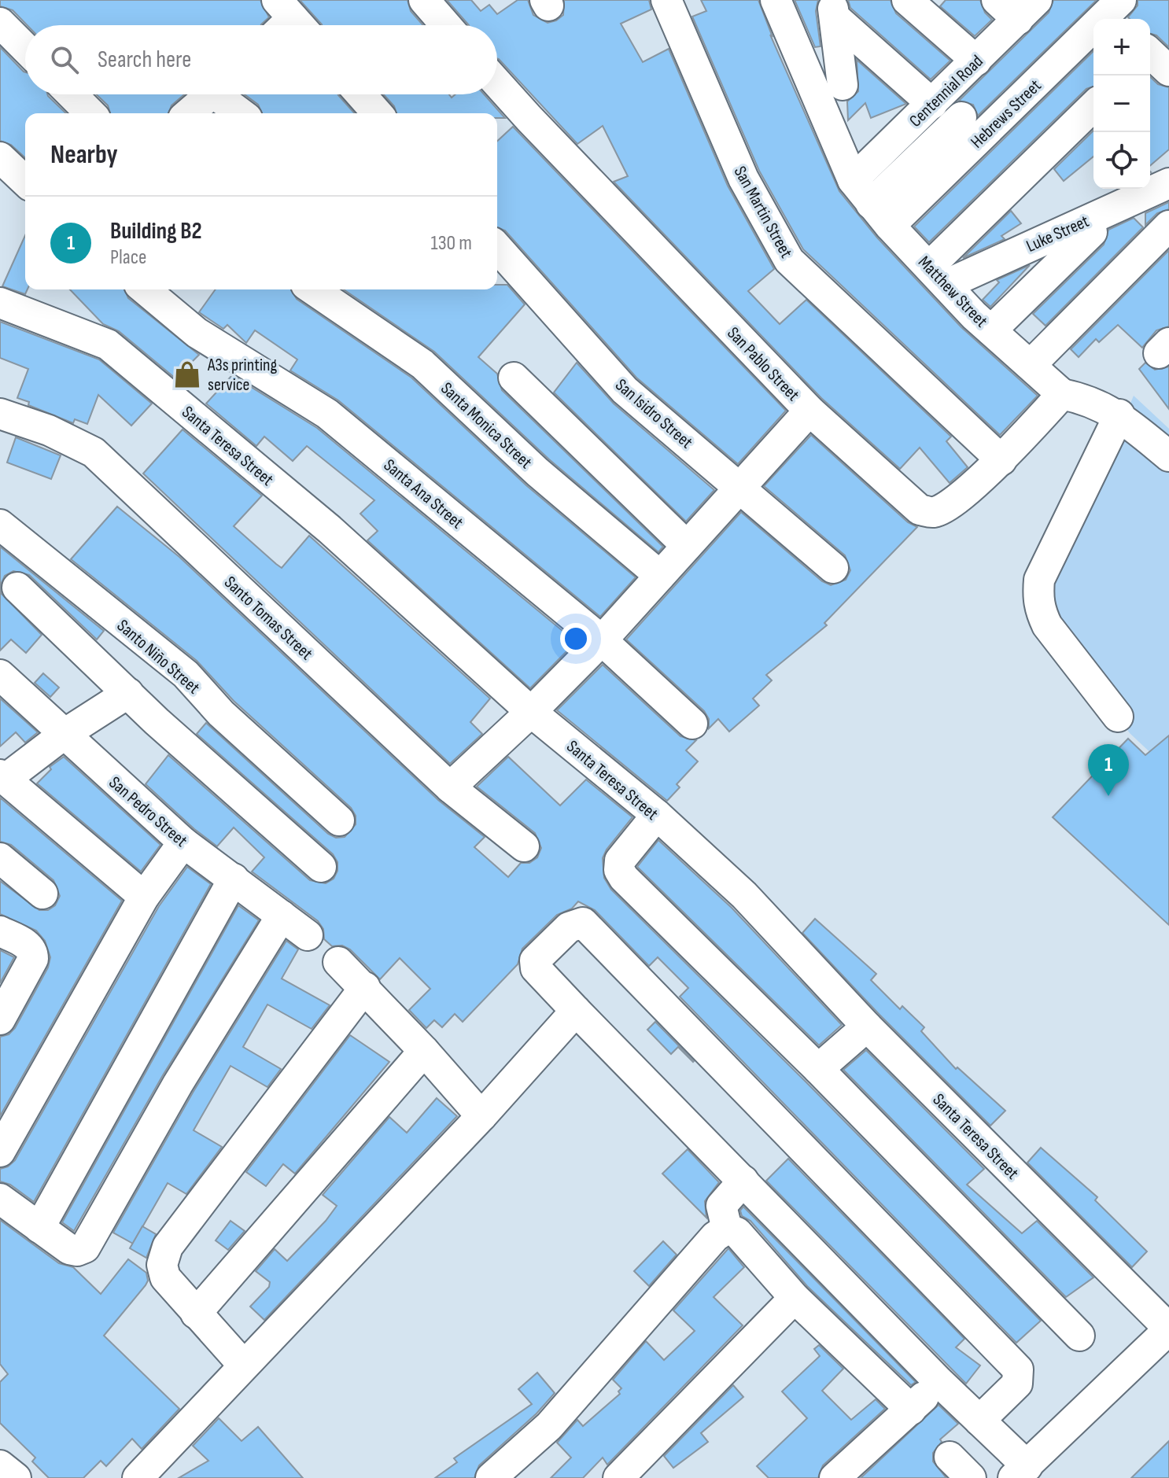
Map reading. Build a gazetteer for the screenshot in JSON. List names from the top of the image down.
{
  "streets": {
    "street": [
      "Centennial Road",
      "Hebrews Street",
      "San Martin Street",
      "Luke Street",
      "Matthew Street",
      "San Pablo Street",
      "San Isidro Street",
      "Santa Monica Street",
      "Santa Teresa Street",
      "Santa Ana Street",
      "Santo Tomas Street",
      "Santo Niño Street",
      "San Pedro Street"
    ]
  },
  "crossings": [
    ["Centennial Road", "Matthew Street"],
    ["Hebrews Street", "Matthew Street"],
    ["San Martin Street", "San Pablo Street"],
    ["Luke Street", "Matthew Street"],
    ["Matthew Street", "San Pablo Street"]
  ],
  "places": {
    "shop": ["A3s printing service"]
  },
  "page": {
    "map_buttons": ["+", "−"],
    "search": "Search here",
    "heading": "Nearby",
    "list": [
      {
        "mark": "1",
        "name": "Building B2",
        "note": "Place",
        "value": "130 m"
      }
    ],
    "pins": "1"
  }
}
